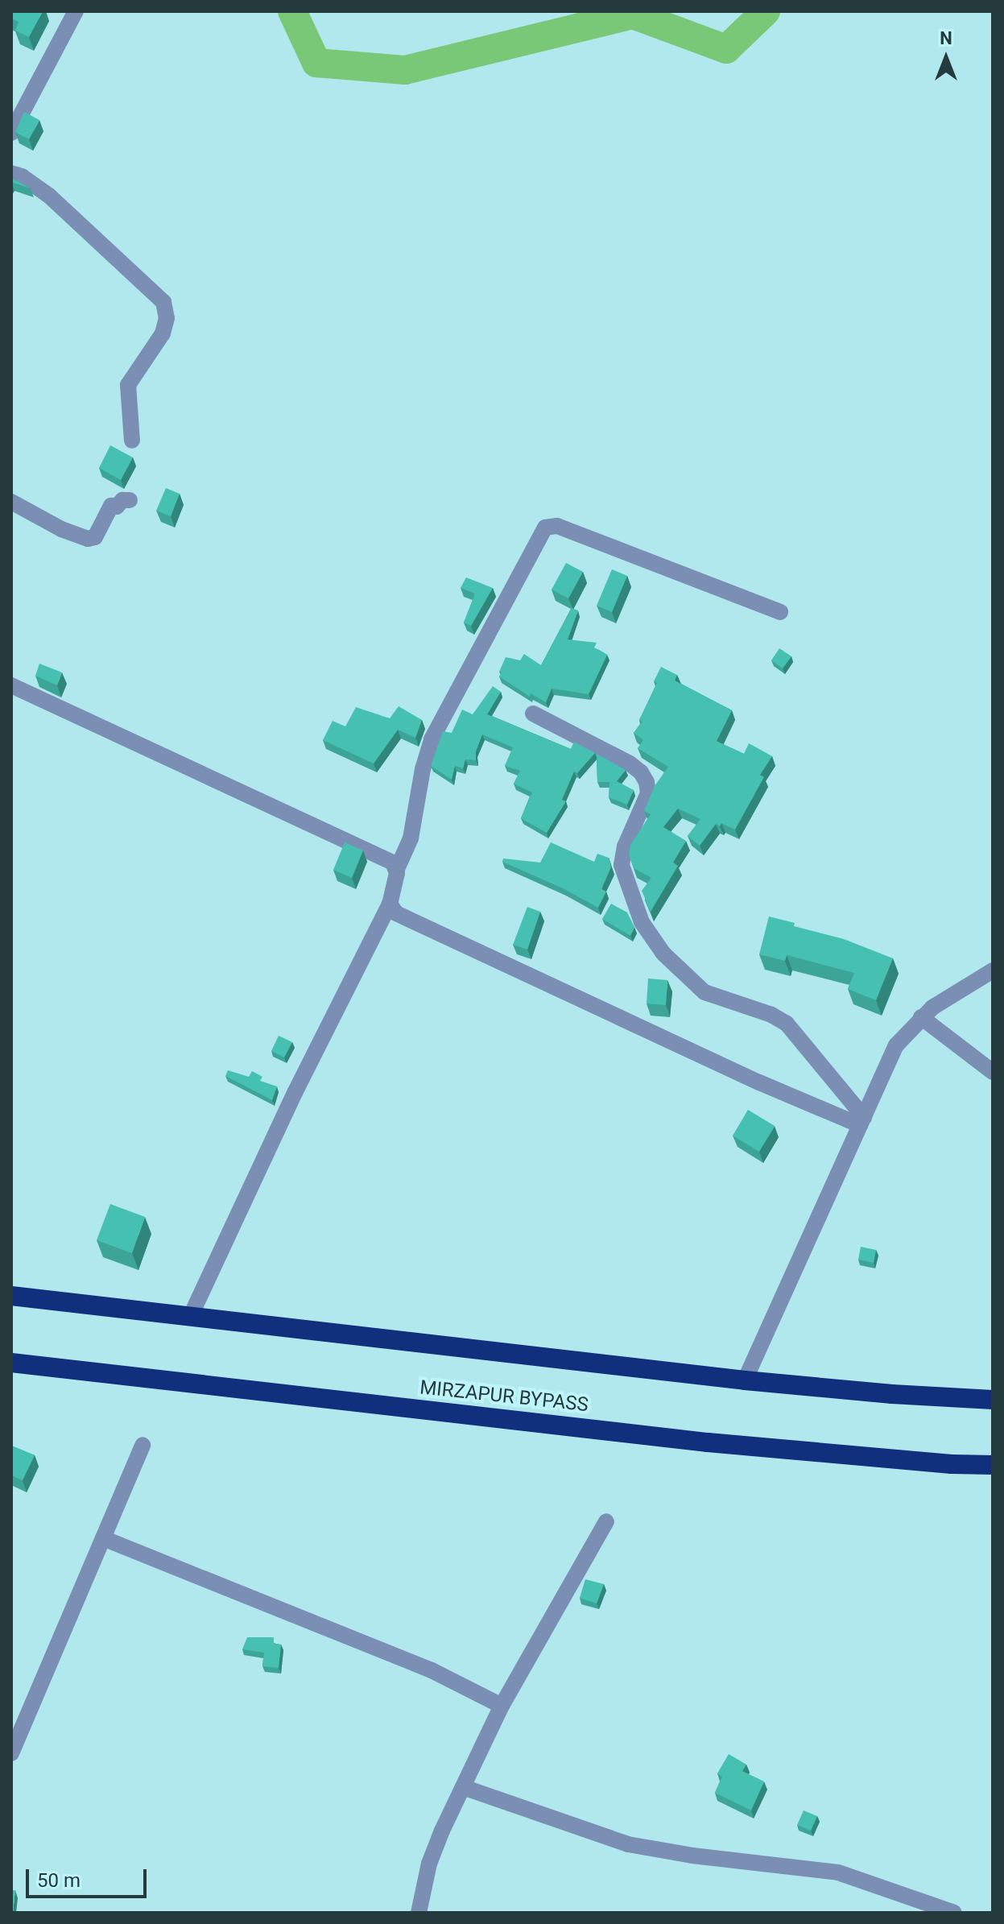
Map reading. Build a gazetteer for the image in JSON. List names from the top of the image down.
{
  "streets": {
    "highway": ["MIRZAPUR BYPASS"]
  },
  "scale_bar": "50 m",
  "north": "top"
}
